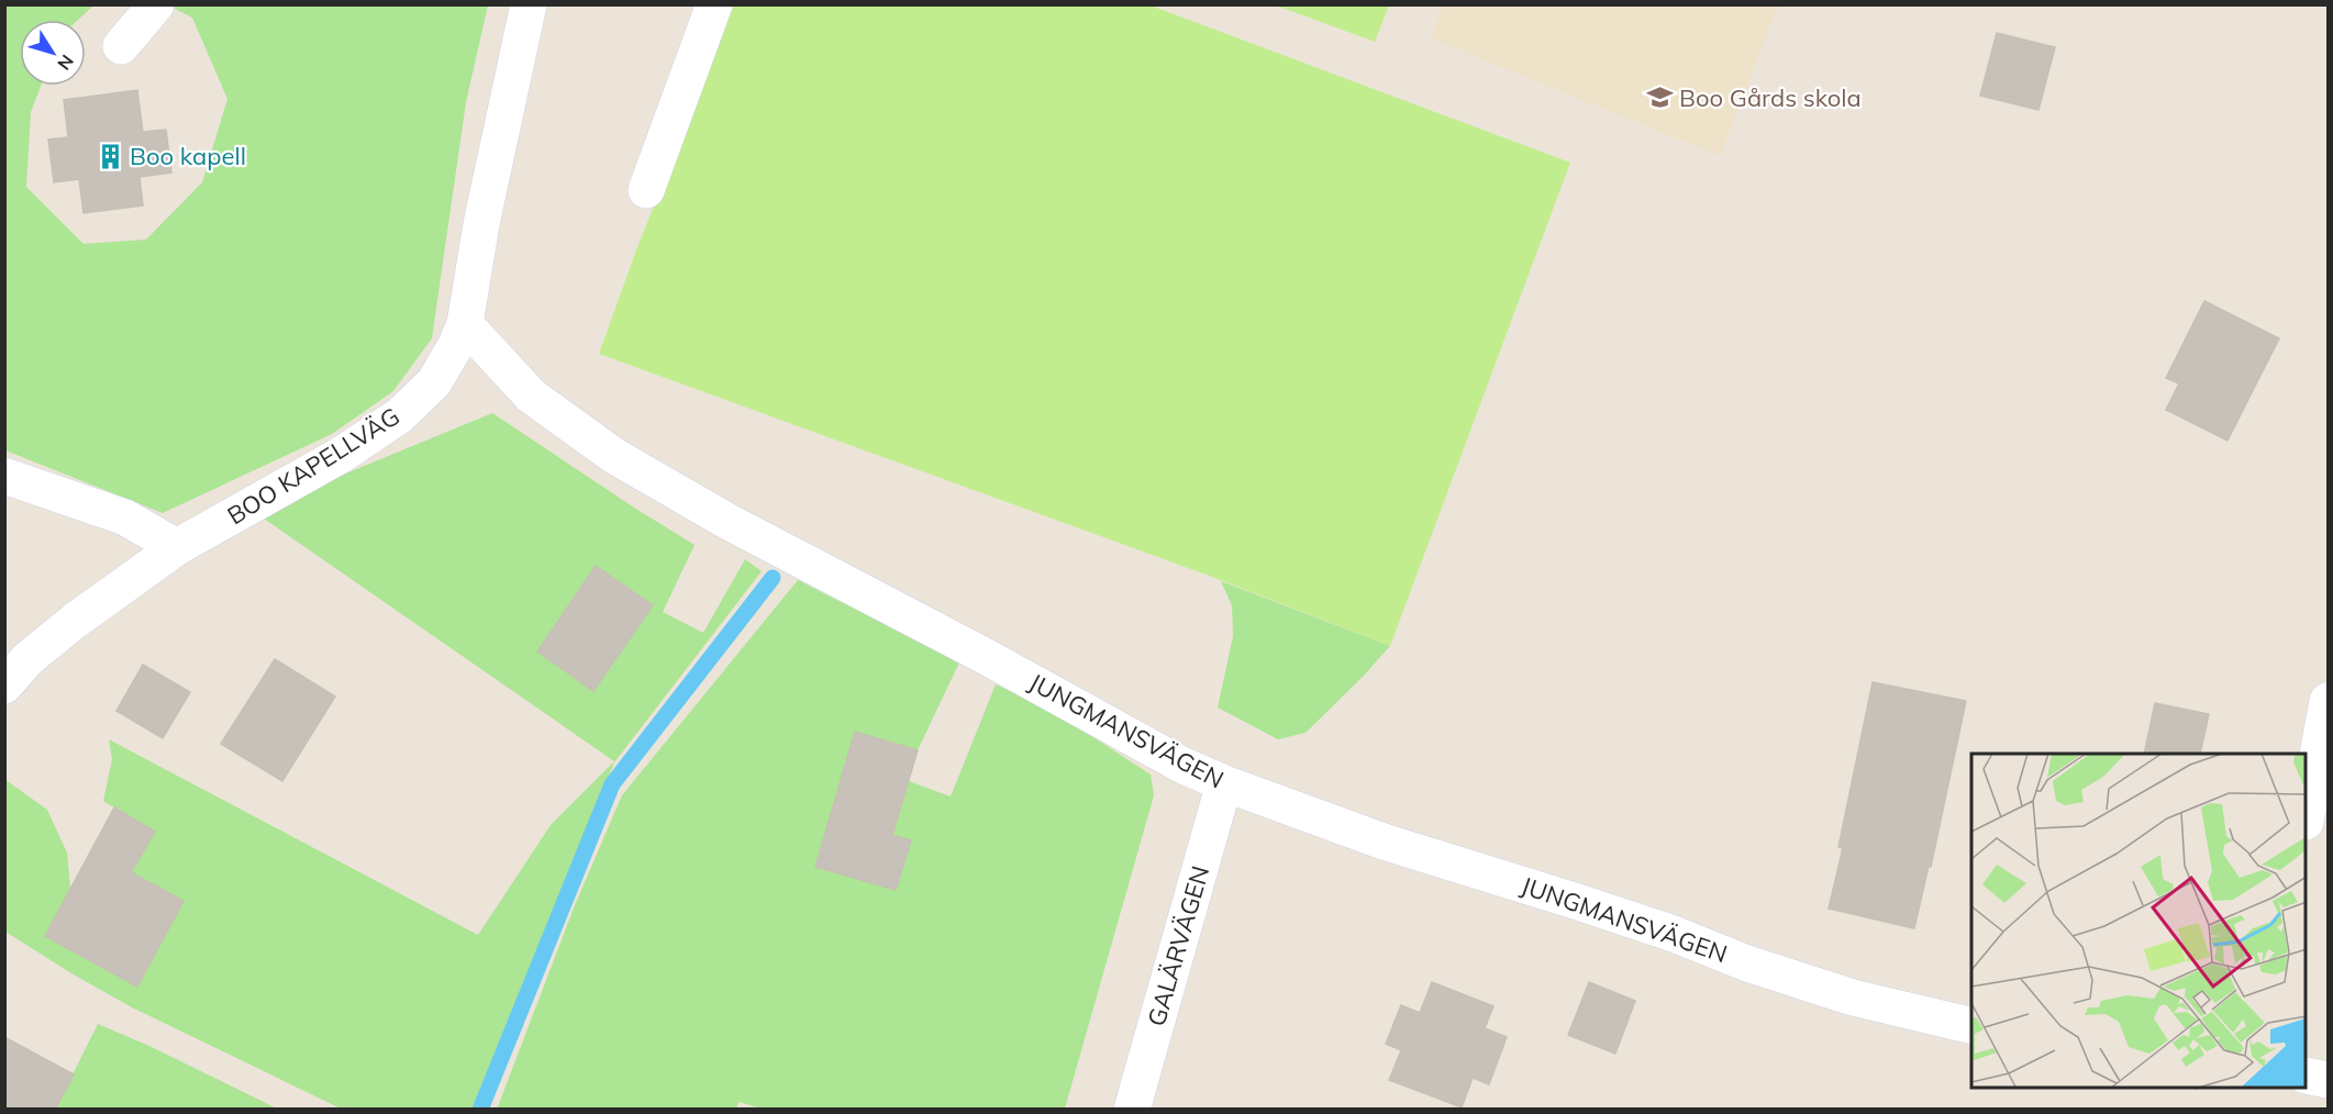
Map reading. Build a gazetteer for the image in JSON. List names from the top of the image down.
{
  "streets": {
    "street": ["BOO KAPELLVÄG", "JUNGMANSVÄGEN", "GALÄRVÄGEN"]
  },
  "crossings": [
    ["BOO KAPELLVÄG", "JUNGMANSVÄGEN"],
    ["JUNGMANSVÄGEN", "GALÄRVÄGEN"]
  ],
  "places": {
    "school or university": ["Boo Gårds skola"],
    "building": ["Boo kapell"]
  },
  "north": "bottom right"
}
